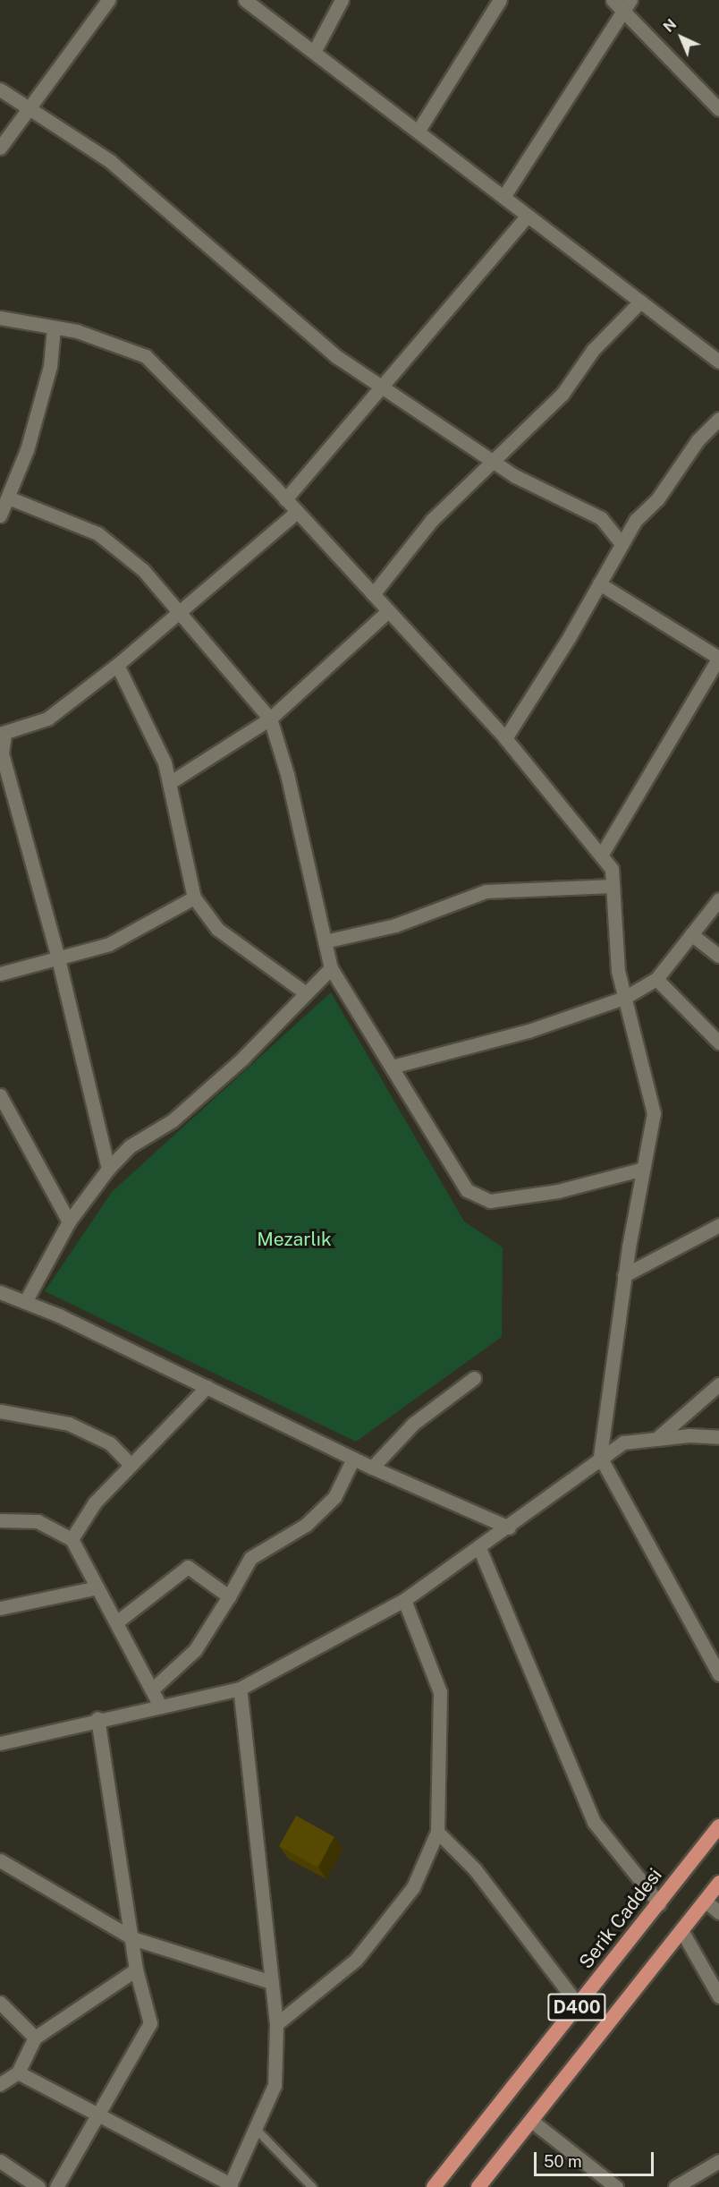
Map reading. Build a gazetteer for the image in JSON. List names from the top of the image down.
{
  "streets": {
    "highway": ["Serik Caddesi", "D400"]
  },
  "parks": ["Mezarlık"],
  "scale_bar": "50 m",
  "north": "top left"
}
